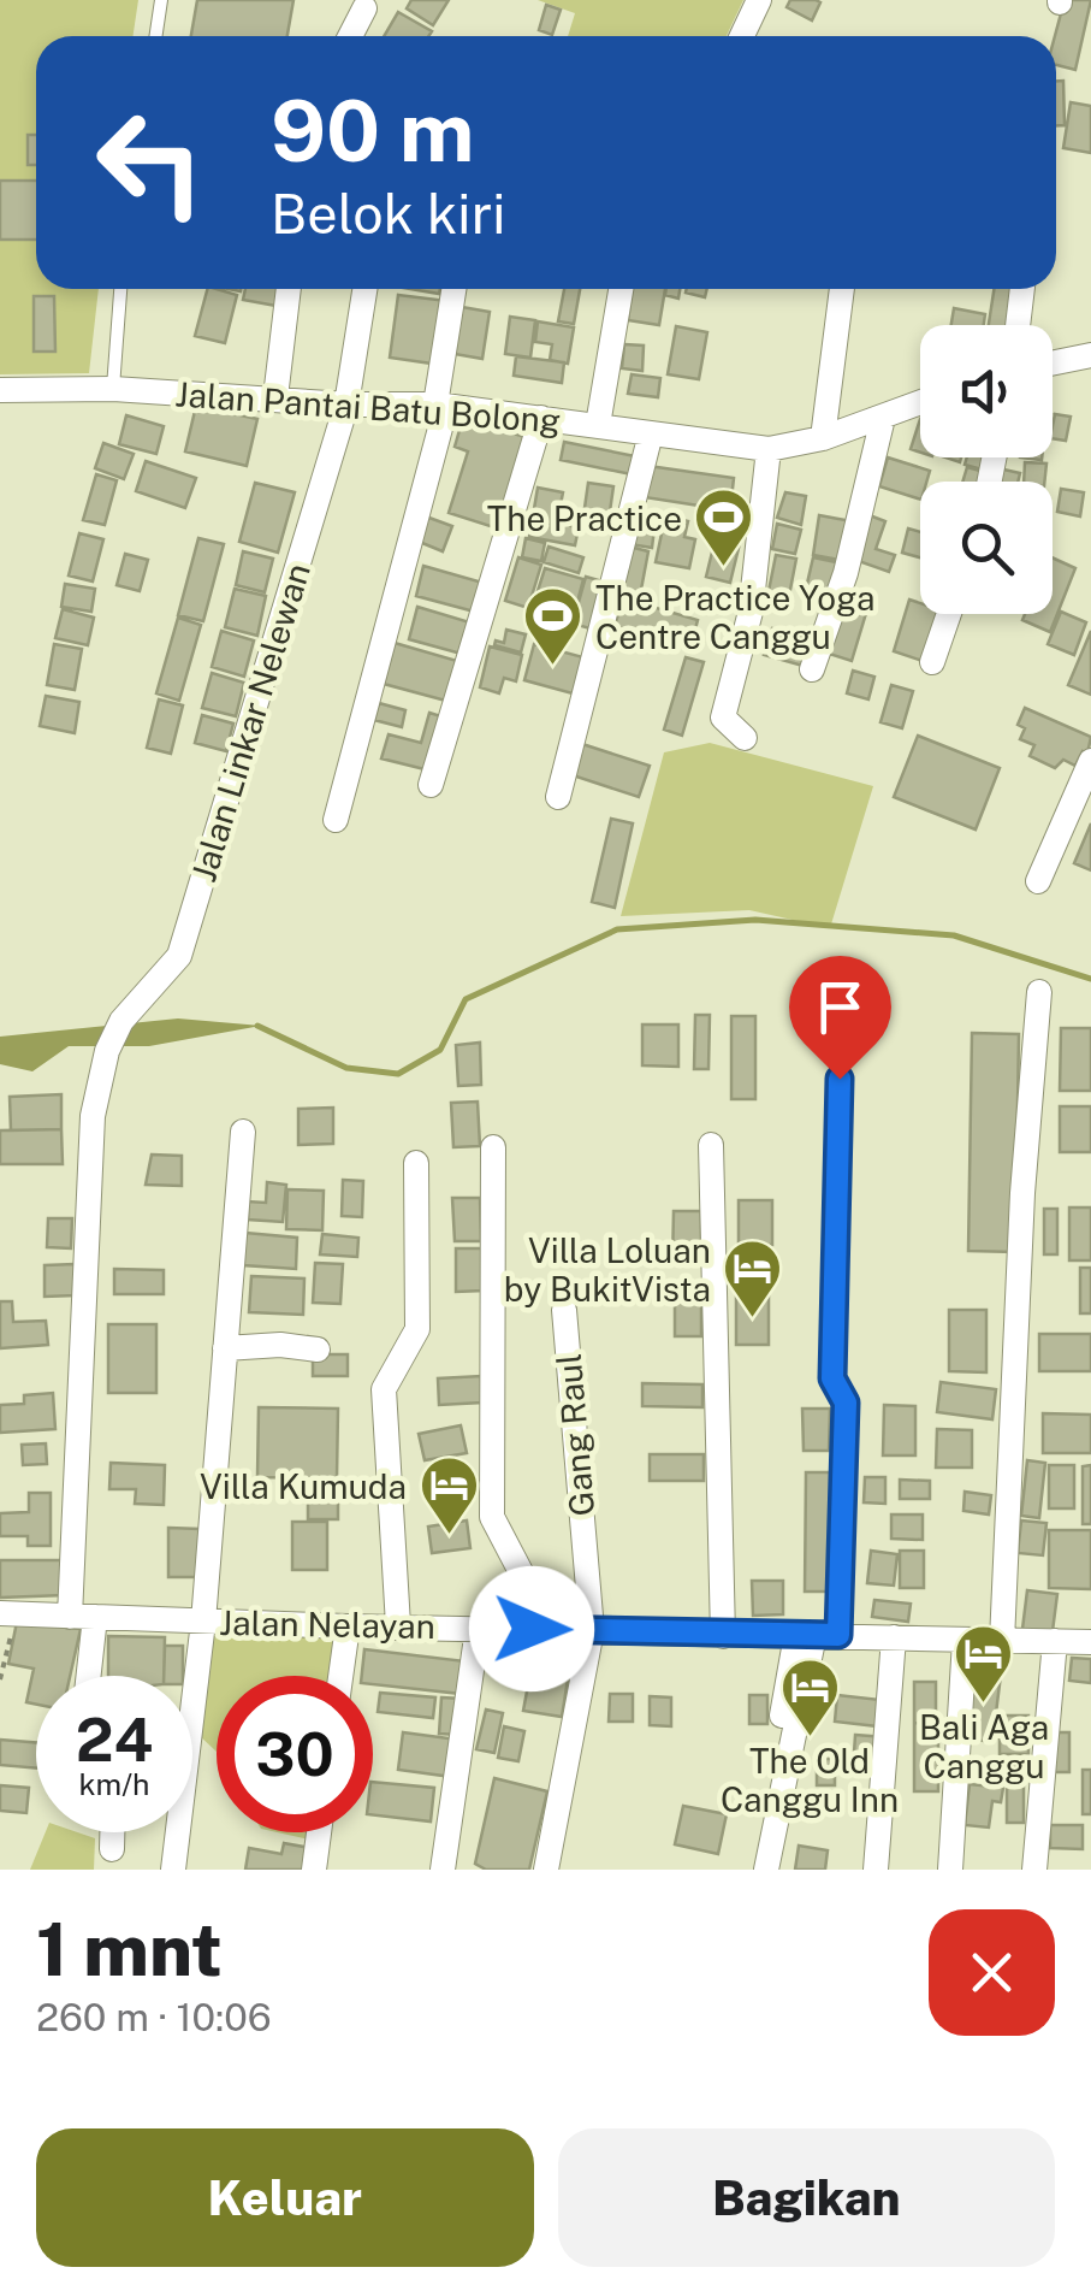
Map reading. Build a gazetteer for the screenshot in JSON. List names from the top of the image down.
{
  "streets": {
    "street": [
      "Jalan Pantai Batu Bolong",
      "Jalan Linkar Nelewan",
      "Gang Raul",
      "Jalan Nelayan"
    ]
  },
  "crossings": [
    ["Jalan Pantai Batu Bolong", "Jalan Linkar Nelewan"],
    ["Jalan Linkar Nelewan", "Jalan Nelayan"],
    ["Gang Raul", "Jalan Nelayan"]
  ],
  "places": {
    "sports": ["The Practice", "The Practice Yoga Centre Canggu"],
    "hotel": [
      "Villa Loluan by BukitVista",
      "Villa Kumuda",
      "Bali Aga Canggu",
      "The Old Canggu Inn"
    ]
  },
  "page": {
    "turn": ["90 m", "Belok kiri"],
    "speed": "24 km/h",
    "limit": "30",
    "heading": ["1 mnt", "260 m · 10:06"],
    "buttons": ["Keluar", "Bagikan"]
  }
}
